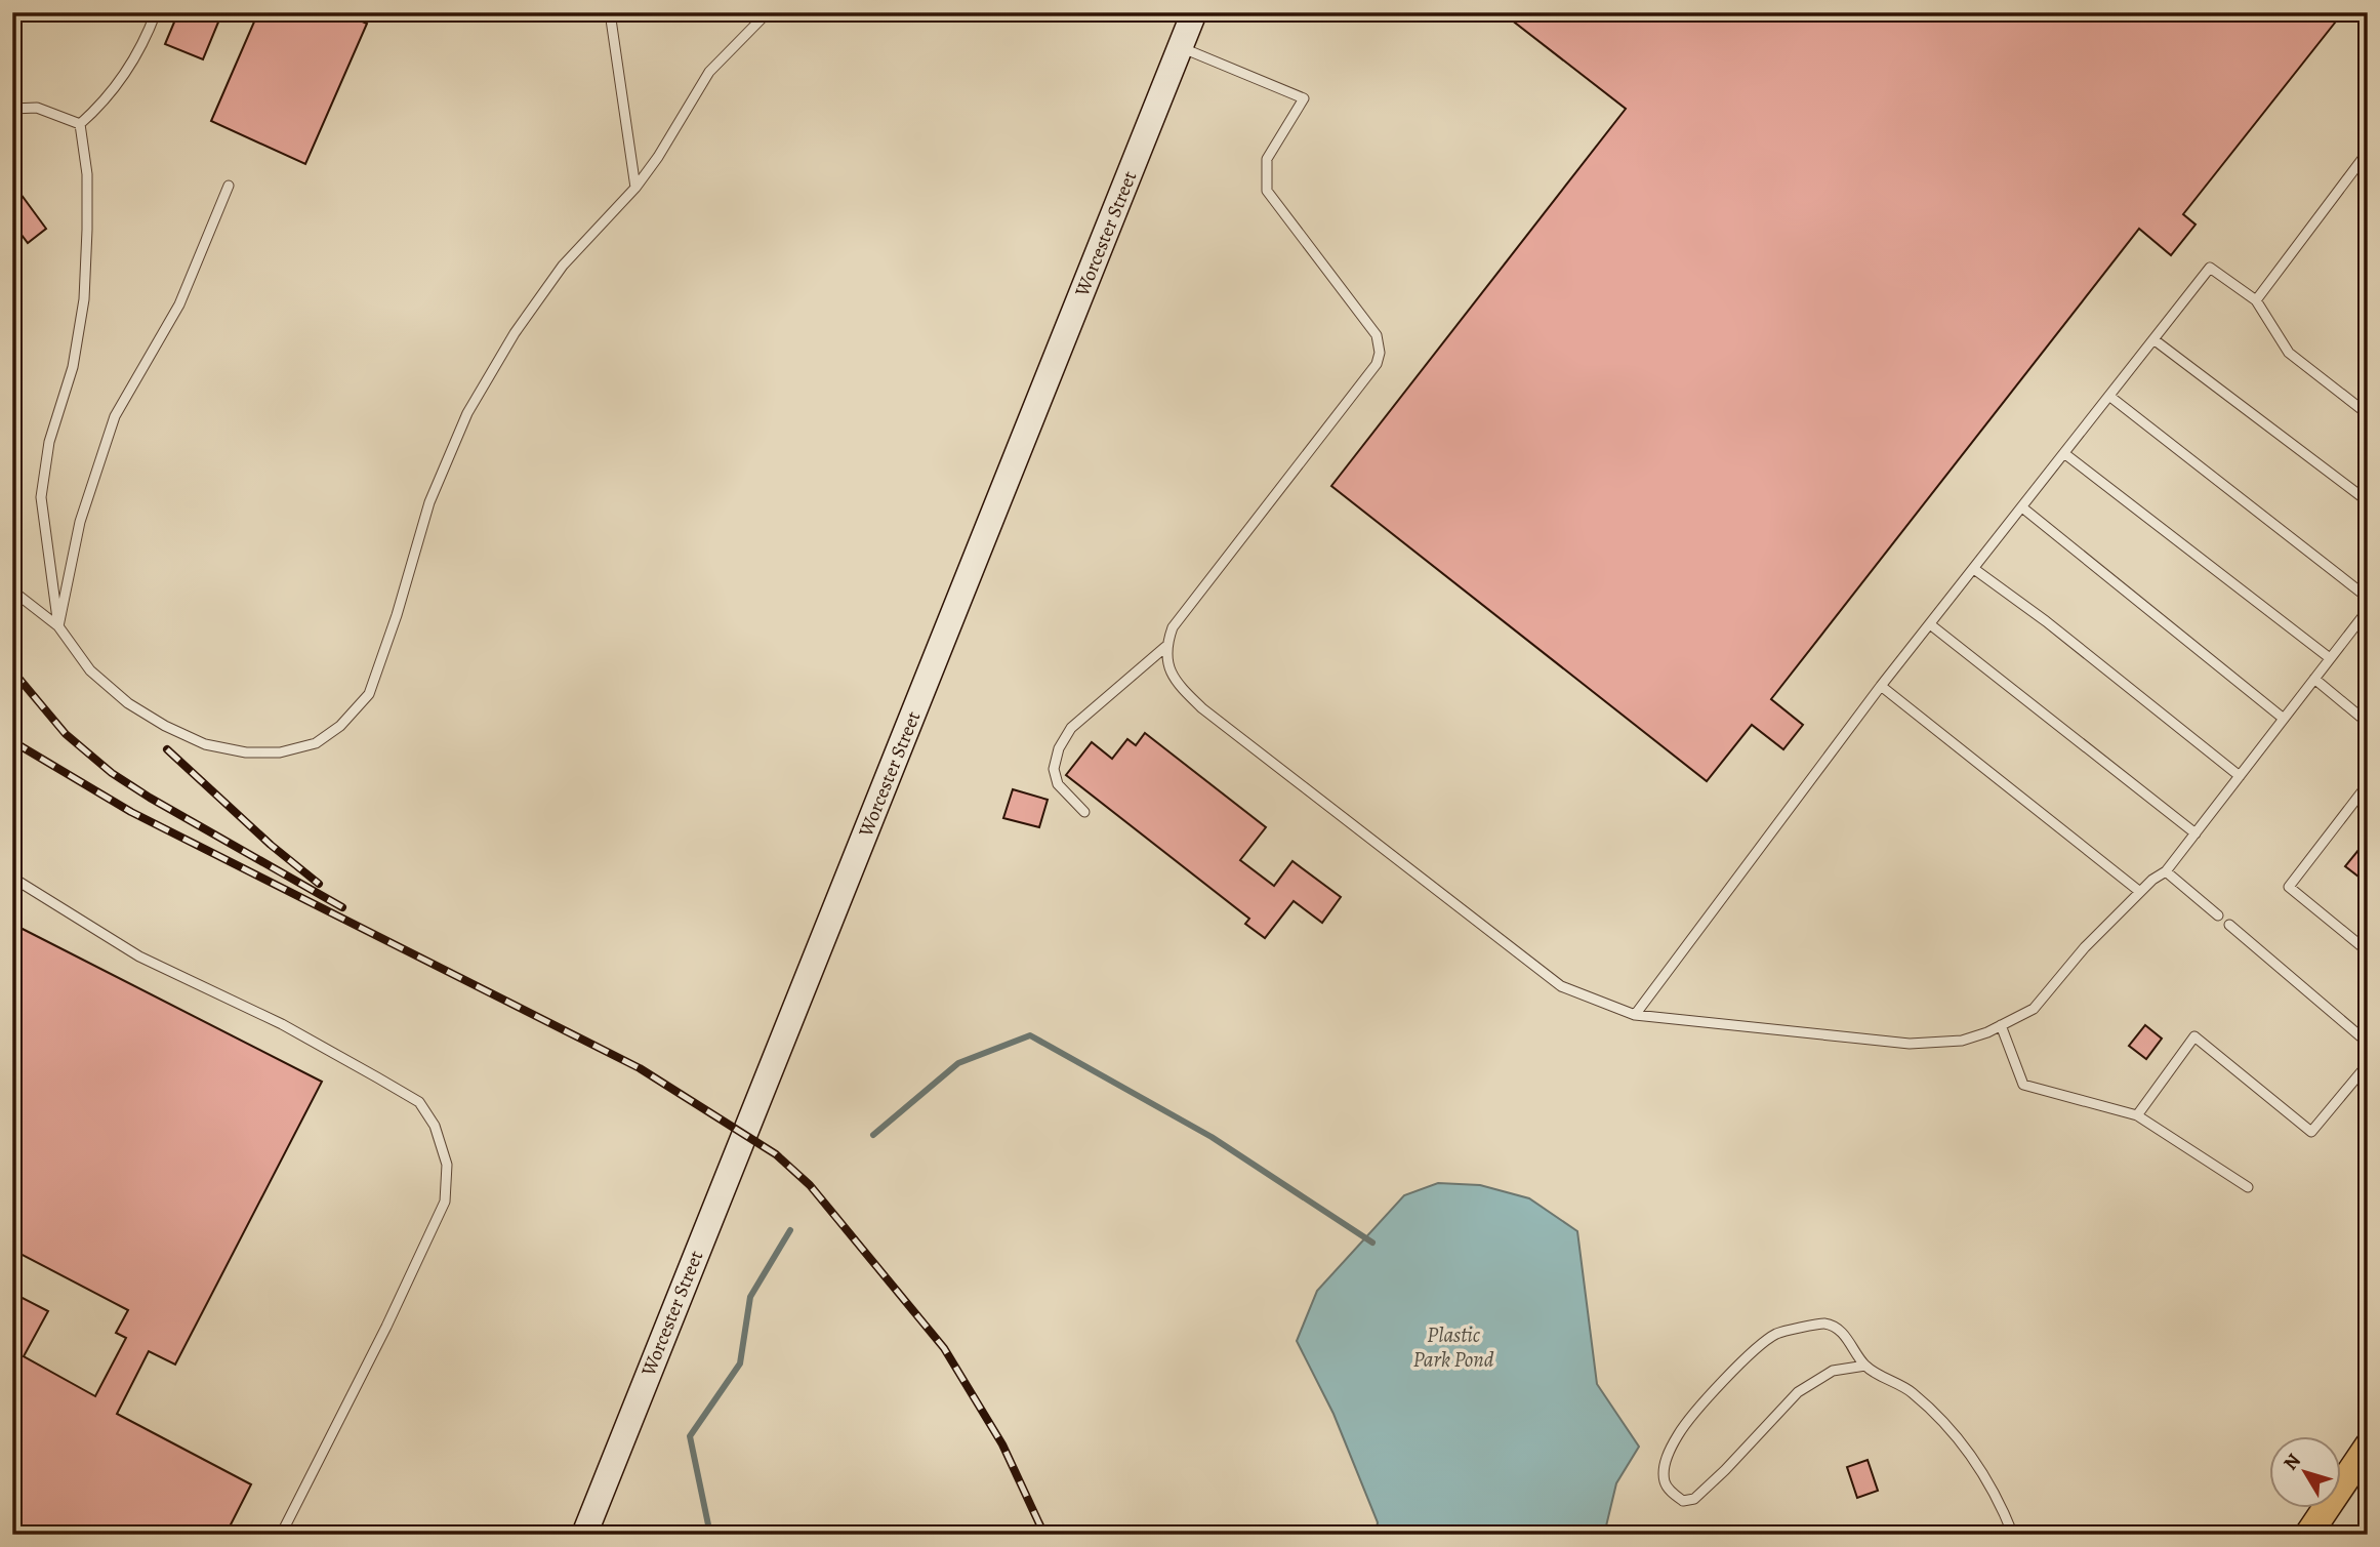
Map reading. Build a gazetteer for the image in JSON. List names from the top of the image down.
{
  "streets": {
    "main road": ["Worcester Street"]
  },
  "water": ["Plastic Park Pond"],
  "north": "top left"
}
